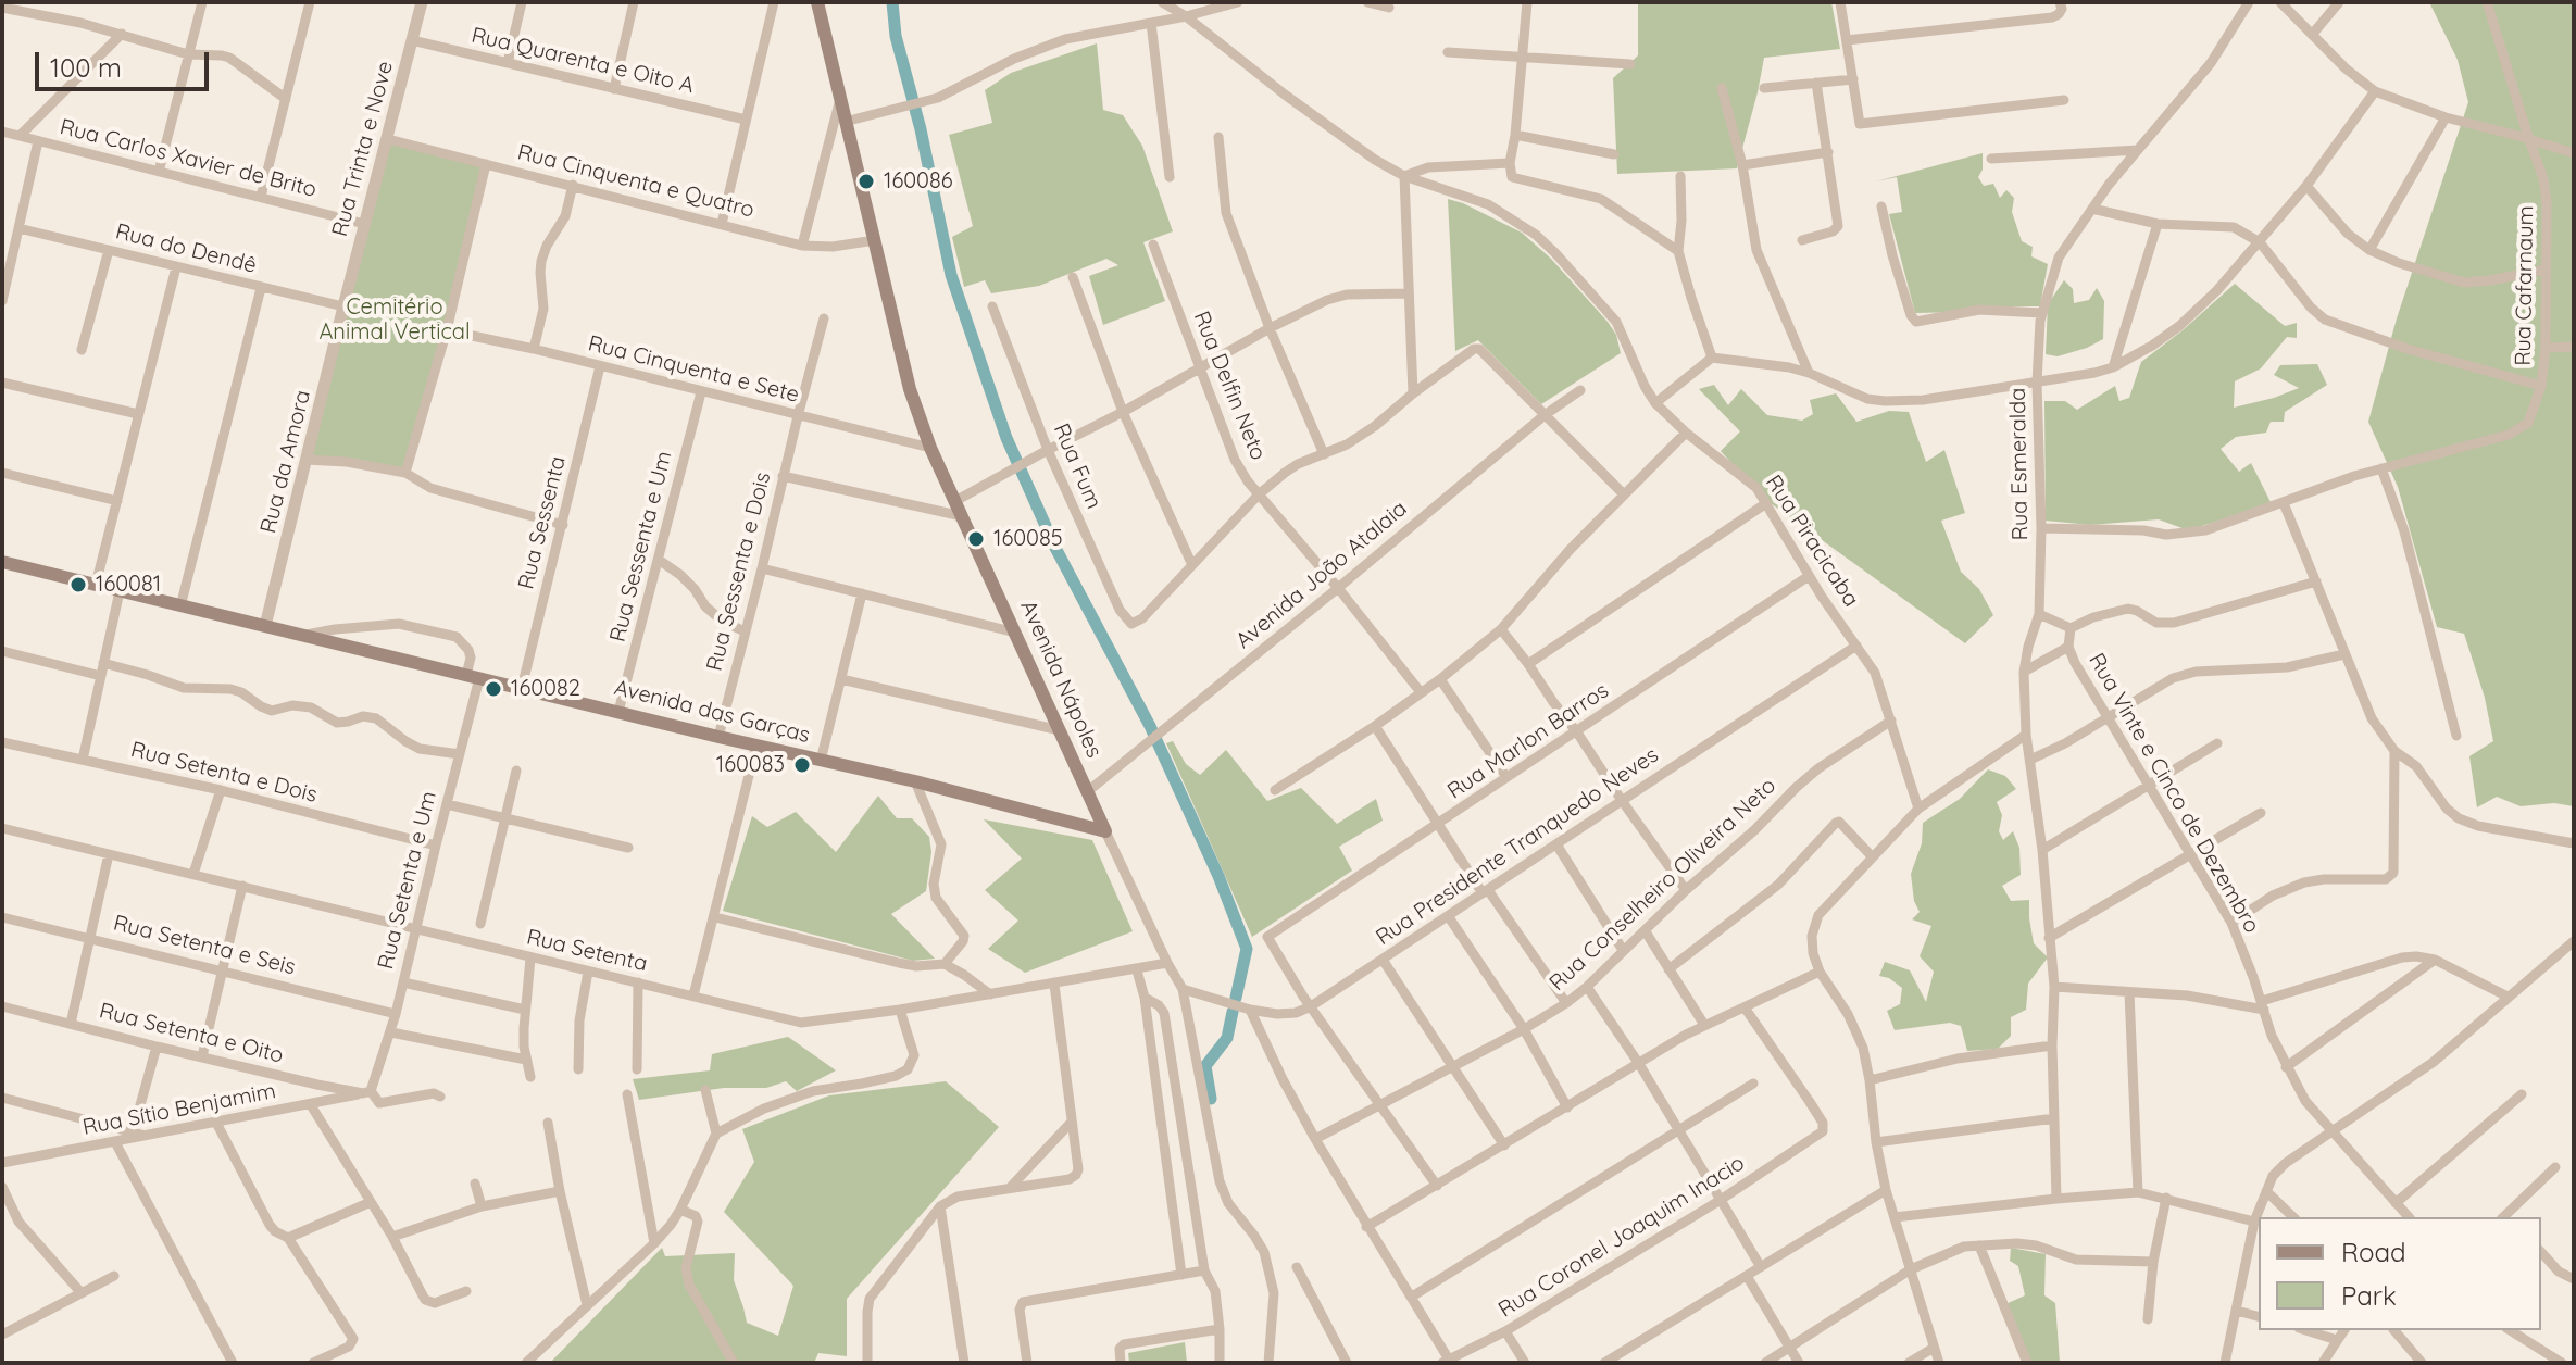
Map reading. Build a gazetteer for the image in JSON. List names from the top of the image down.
{
  "streets": {
    "main road": ["Avenida Nápoles", "Avenida das Garças"],
    "street": [
      "Rua Quarenta e Oito A",
      "Rua Trinta e Nove",
      "Rua Carlos Xavier de Brito",
      "Rua Cinquenta e Quatro",
      "Rua do Dendê",
      "Rua Cafarnaum",
      "Rua Cinquenta e Sete",
      "Rua Delfin Neto",
      "Rua da Amora",
      "Rua Esmeralda",
      "Rua Fum",
      "Rua Sessenta",
      "Rua Piracicaba",
      "Rua Sessenta e Um",
      "Rua Sessenta e Dois",
      "Avenida João Atalaia",
      "Rua Marlon Barros",
      "Rua Setenta e Dois",
      "Rua Vinte e Cinco de Dezembro",
      "Rua Presidente Tranquedo Neves",
      "Rua Setenta e Um",
      "Rua Conselheiro Oliveira Neto",
      "Rua Setenta e Seis",
      "Rua Setenta",
      "Rua Setenta e Oito",
      "Rua Sítio Benjamim",
      "Rua Coronel Joaquim Inacio"
    ]
  },
  "crossings": [
    ["Rua Quarenta e Oito A", "Rua Trinta e Nove"],
    ["Rua Trinta e Nove", "Rua Carlos Xavier de Brito"],
    ["Rua Trinta e Nove", "Rua Cinquenta e Quatro"],
    ["Rua Trinta e Nove", "Rua do Dendê"],
    ["Rua Trinta e Nove", "Rua da Amora"],
    ["Rua Cinquenta e Quatro", "Avenida Nápoles"],
    ["Rua do Dendê", "Rua da Amora"],
    ["Rua Cafarnaum", "Rua Esmeralda"],
    ["Rua Cinquenta e Sete", "Rua Sessenta"],
    ["Rua Cinquenta e Sete", "Rua Sessenta e Um"],
    ["Rua Cinquenta e Sete", "Rua Sessenta e Dois"],
    ["Rua Cinquenta e Sete", "Avenida Nápoles"],
    ["Rua Delfin Neto", "Avenida João Atalaia"],
    ["Rua da Amora", "Avenida das Garças"],
    ["Rua Sessenta", "Avenida das Garças"],
    ["Rua Piracicaba", "Rua Marlon Barros"],
    ["Rua Piracicaba", "Rua Presidente Tranquedo Neves"],
    ["Rua Piracicaba", "Rua Conselheiro Oliveira Neto"],
    ["Rua Sessenta e Um", "Avenida das Garças"],
    ["Rua Sessenta e Dois", "Avenida das Garças"],
    ["Avenida João Atalaia", "Avenida Nápoles"],
    ["Avenida Nápoles", "Avenida das Garças"],
    ["Avenida Nápoles", "Rua Presidente Tranquedo Neves"],
    ["Avenida Nápoles", "Rua Setenta"],
    ["Avenida das Garças", "Rua Setenta e Um"],
    ["Rua Marlon Barros", "Rua Presidente Tranquedo Neves"],
    ["Rua Setenta e Dois", "Rua Setenta e Um"],
    ["Rua Setenta e Um", "Rua Setenta e Seis"],
    ["Rua Setenta e Um", "Rua Setenta"],
    ["Rua Setenta e Um", "Rua Setenta e Oito"],
    ["Rua Setenta e Um", "Rua Sítio Benjamim"],
    ["Rua Setenta e Oito", "Rua Sítio Benjamim"]
  ],
  "parks": ["Cemitério Animal Vertical"],
  "places": [
    "160086",
    "160085",
    "160081",
    "160082",
    "160083"
  ],
  "legend": ["Road", "Park"],
  "scale_bar": "100 m"
}
